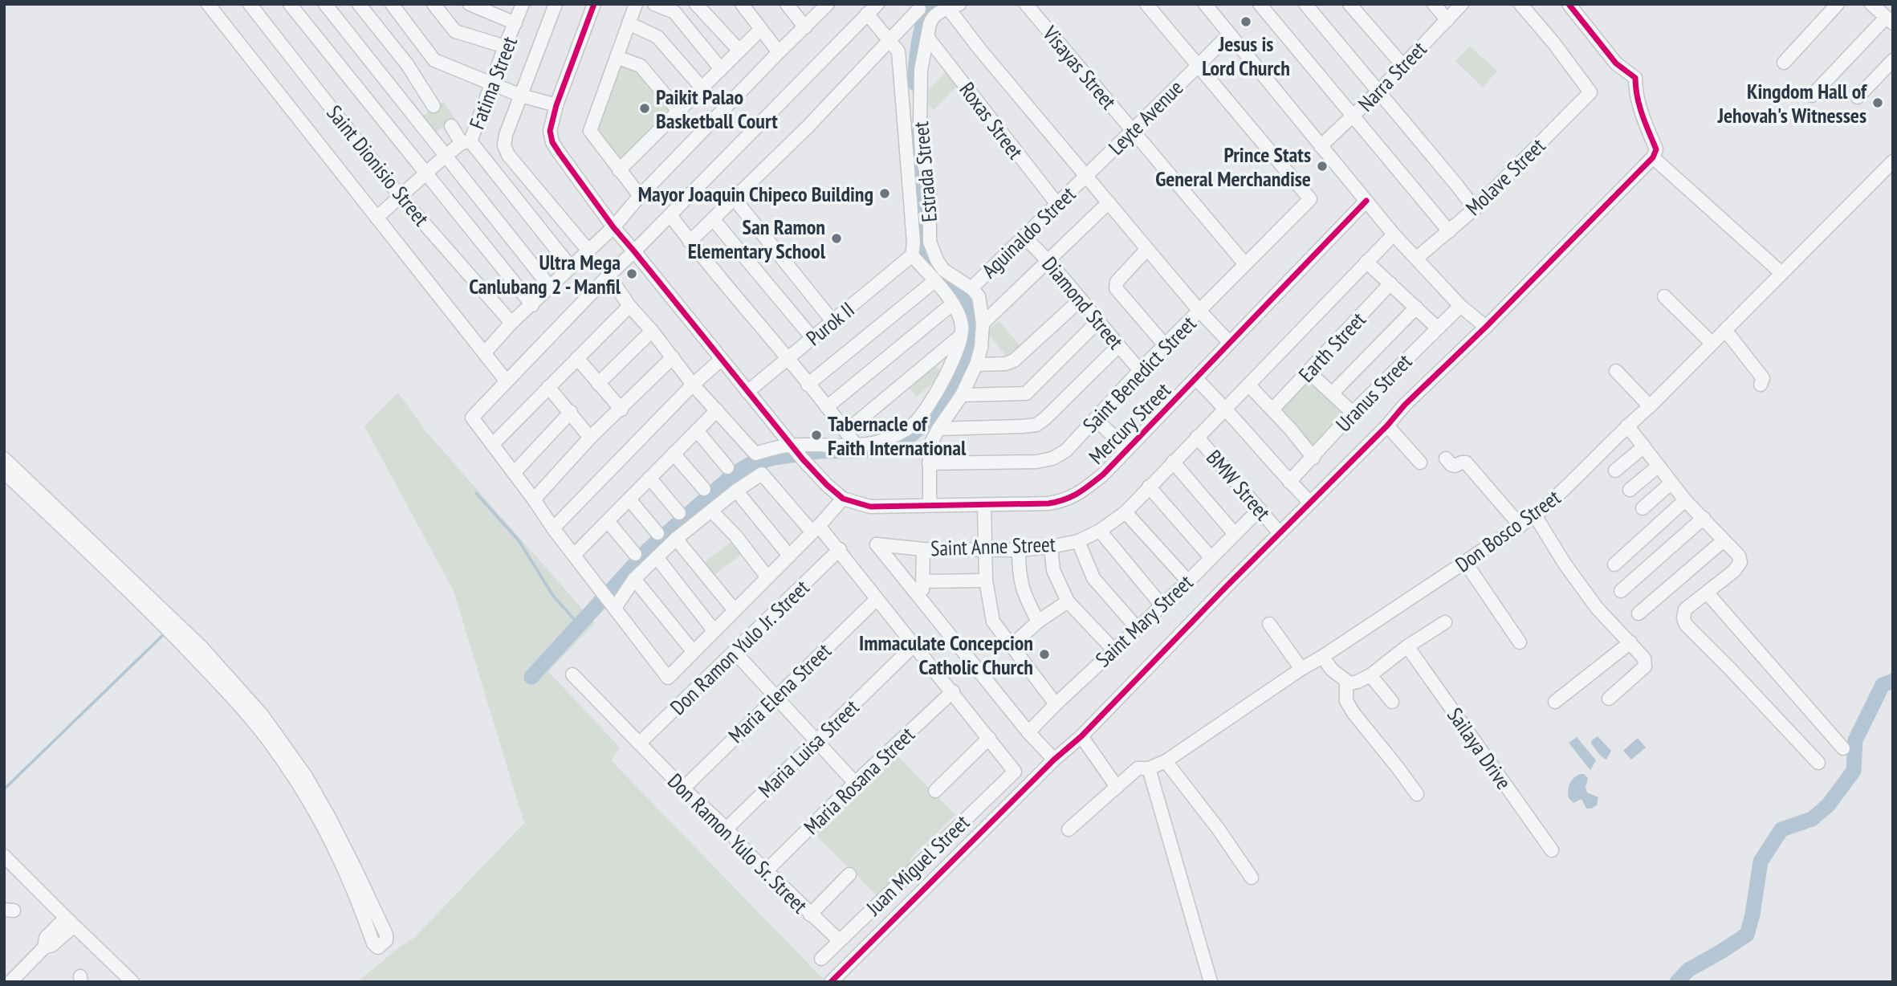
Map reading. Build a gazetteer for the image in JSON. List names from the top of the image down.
{
  "streets": {
    "street": [
      "Visayas Street",
      "Narra Street",
      "Fatima Street",
      "Leyte Avenue",
      "Roxas Street",
      "Saint Dionisio Street",
      "Estrada Street",
      "Molave Street",
      "Aguinaldo Street",
      "Diamond Street",
      "Purok II",
      "Earth Street",
      "Saint Benedict Street",
      "Uranus Street",
      "Mercury Street",
      "BMW Street",
      "Don Bosco Street",
      "Saint Anne Street",
      "Saint Mary Street",
      "Don Ramon Yulo Jr. Street",
      "Maria Elena Street",
      "Maria Luisa Street",
      "Sailaya Drive",
      "Maria Rosana Street",
      "Don Ramon Yulo Sr. Street",
      "Juan Miguel Street"
    ]
  },
  "crossings": [
    ["Visayas Street", "Leyte Avenue"],
    ["Visayas Street", "Saint Benedict Street"],
    ["Fatima Street", "Saint Dionisio Street"],
    ["Leyte Avenue", "Aguinaldo Street"],
    ["Leyte Avenue", "Saint Benedict Street"],
    ["Roxas Street", "Estrada Street"],
    ["Roxas Street", "Aguinaldo Street"],
    ["Estrada Street", "Aguinaldo Street"],
    ["Aguinaldo Street", "Diamond Street"],
    ["Diamond Street", "Saint Benedict Street"],
    ["BMW Street", "Saint Anne Street"],
    ["BMW Street", "Saint Mary Street"],
    ["Don Ramon Yulo Jr. Street", "Don Ramon Yulo Sr. Street"],
    ["Maria Elena Street", "Don Ramon Yulo Sr. Street"],
    ["Maria Luisa Street", "Don Ramon Yulo Sr. Street"],
    ["Maria Rosana Street", "Don Ramon Yulo Sr. Street"],
    ["Don Ramon Yulo Sr. Street", "Juan Miguel Street"]
  ],
  "places": [
    "Jesus is Lord Church",
    "Kingdom Hall of Jehovah's Witnesses",
    "Paikit Palao Basketball Court",
    "Prince Stats General Merchandise",
    "Mayor Joaquin Chipeco Building",
    "San Ramon Elementary School",
    "Ultra Mega Canlubang 2 - Manfil",
    "Tabernacle of Faith International",
    "Immaculate Concepcion Catholic Church"
  ]
}
